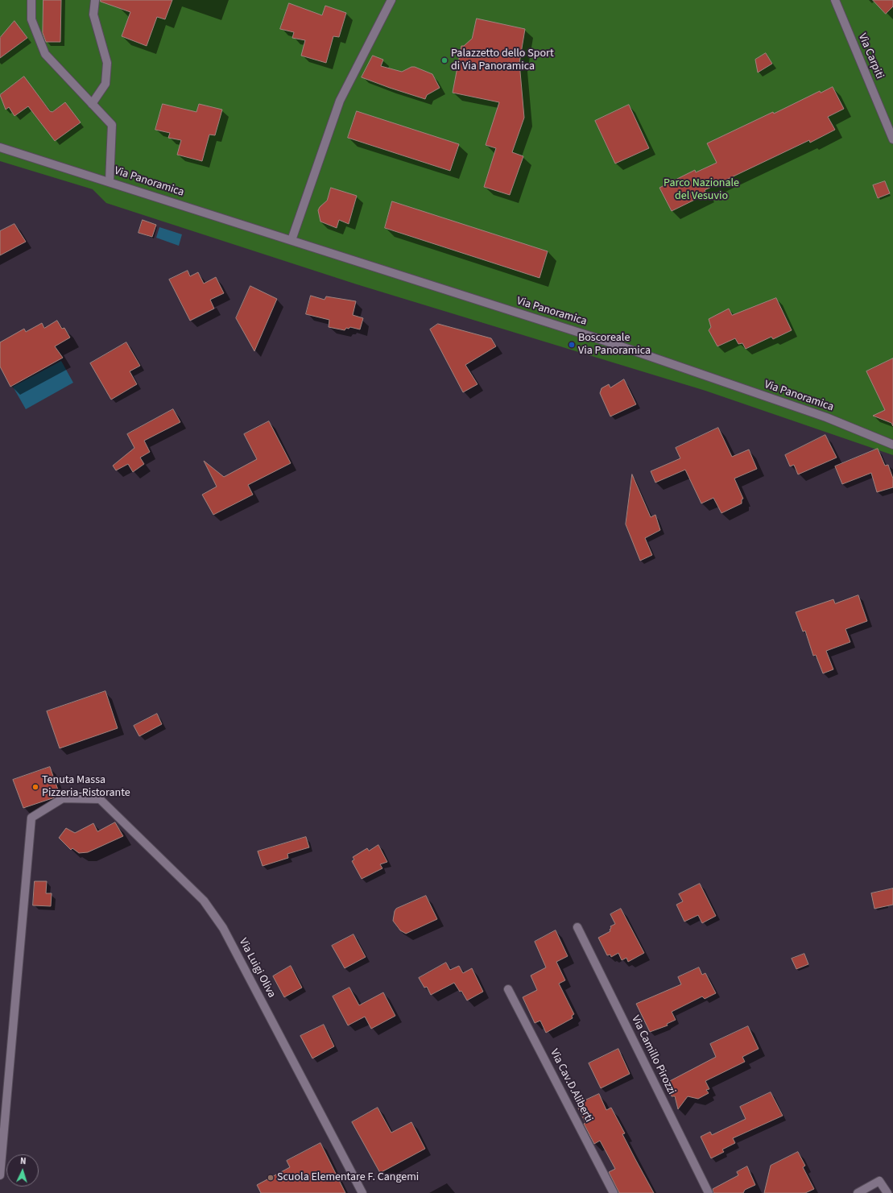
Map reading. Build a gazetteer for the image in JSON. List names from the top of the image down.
{
  "streets": {
    "street": [
      "Via Carpiti",
      "Via Panoramica",
      "Via Luigi Oliva",
      "Via Camillo Pirozzi",
      "Via Cav.D.Aliberti"
    ]
  },
  "parks": ["Parco Nazionale del Vesuvio"],
  "places": [
    "Palazzetto dello Sport di Via Panoramica",
    "Boscoreale Via Panoramica",
    "Tenuta Massa Pizzeria-Ristorante",
    "Scuola Elementare F. Cangemi"
  ],
  "north": "top"
}
